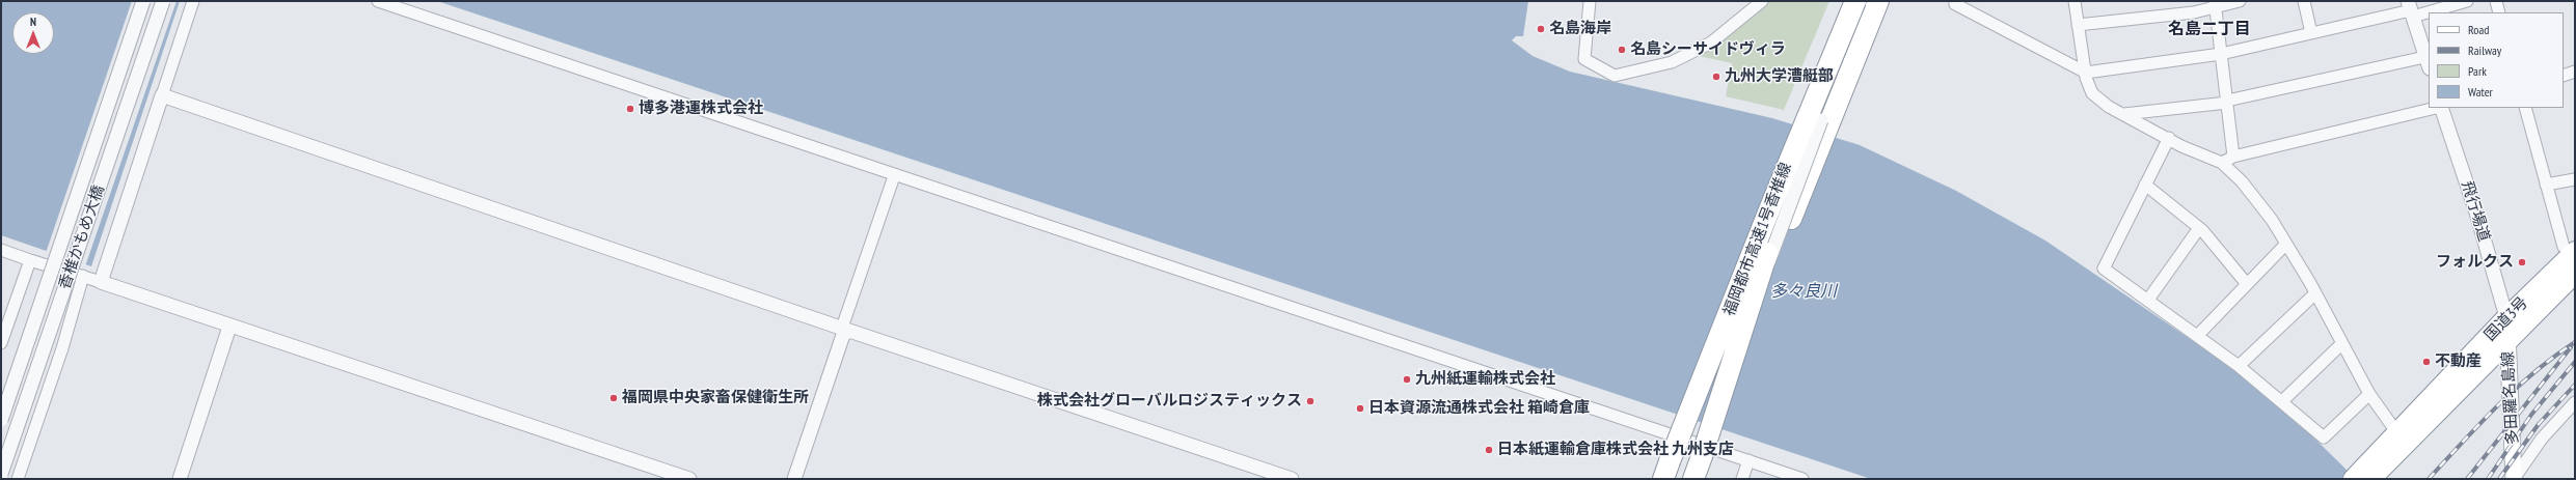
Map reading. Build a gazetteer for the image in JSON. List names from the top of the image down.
{
  "streets": {
    "highway": ["福岡都市高速1号香椎線", "国道3号"],
    "main road": ["多田羅名島線"],
    "street": ["飛行場道", "香椎かもめ大橋"]
  },
  "crossings": [
    ["飛行場道", "国道3号"],
    ["飛行場道", "多田羅名島線"],
    ["国道3号", "多田羅名島線"]
  ],
  "districts": ["名島二丁目"],
  "water": ["多々良川"],
  "places": [
    "名島海岸",
    "名島シーサイドヴィラ",
    "九州大学漕艇部",
    "博多港運株式会社",
    "フォルクス",
    "不動産",
    "九州紙運輸株式会社",
    "福岡県中央家畜保健衛生所",
    "株式会社グローバルロジスティックス",
    "日本資源流通株式会社 箱崎倉庫",
    "日本紙運輸倉庫株式会社 九州支店"
  ],
  "legend": [
    "Road",
    "Railway",
    "Park",
    "Water"
  ],
  "north": "top"
}
